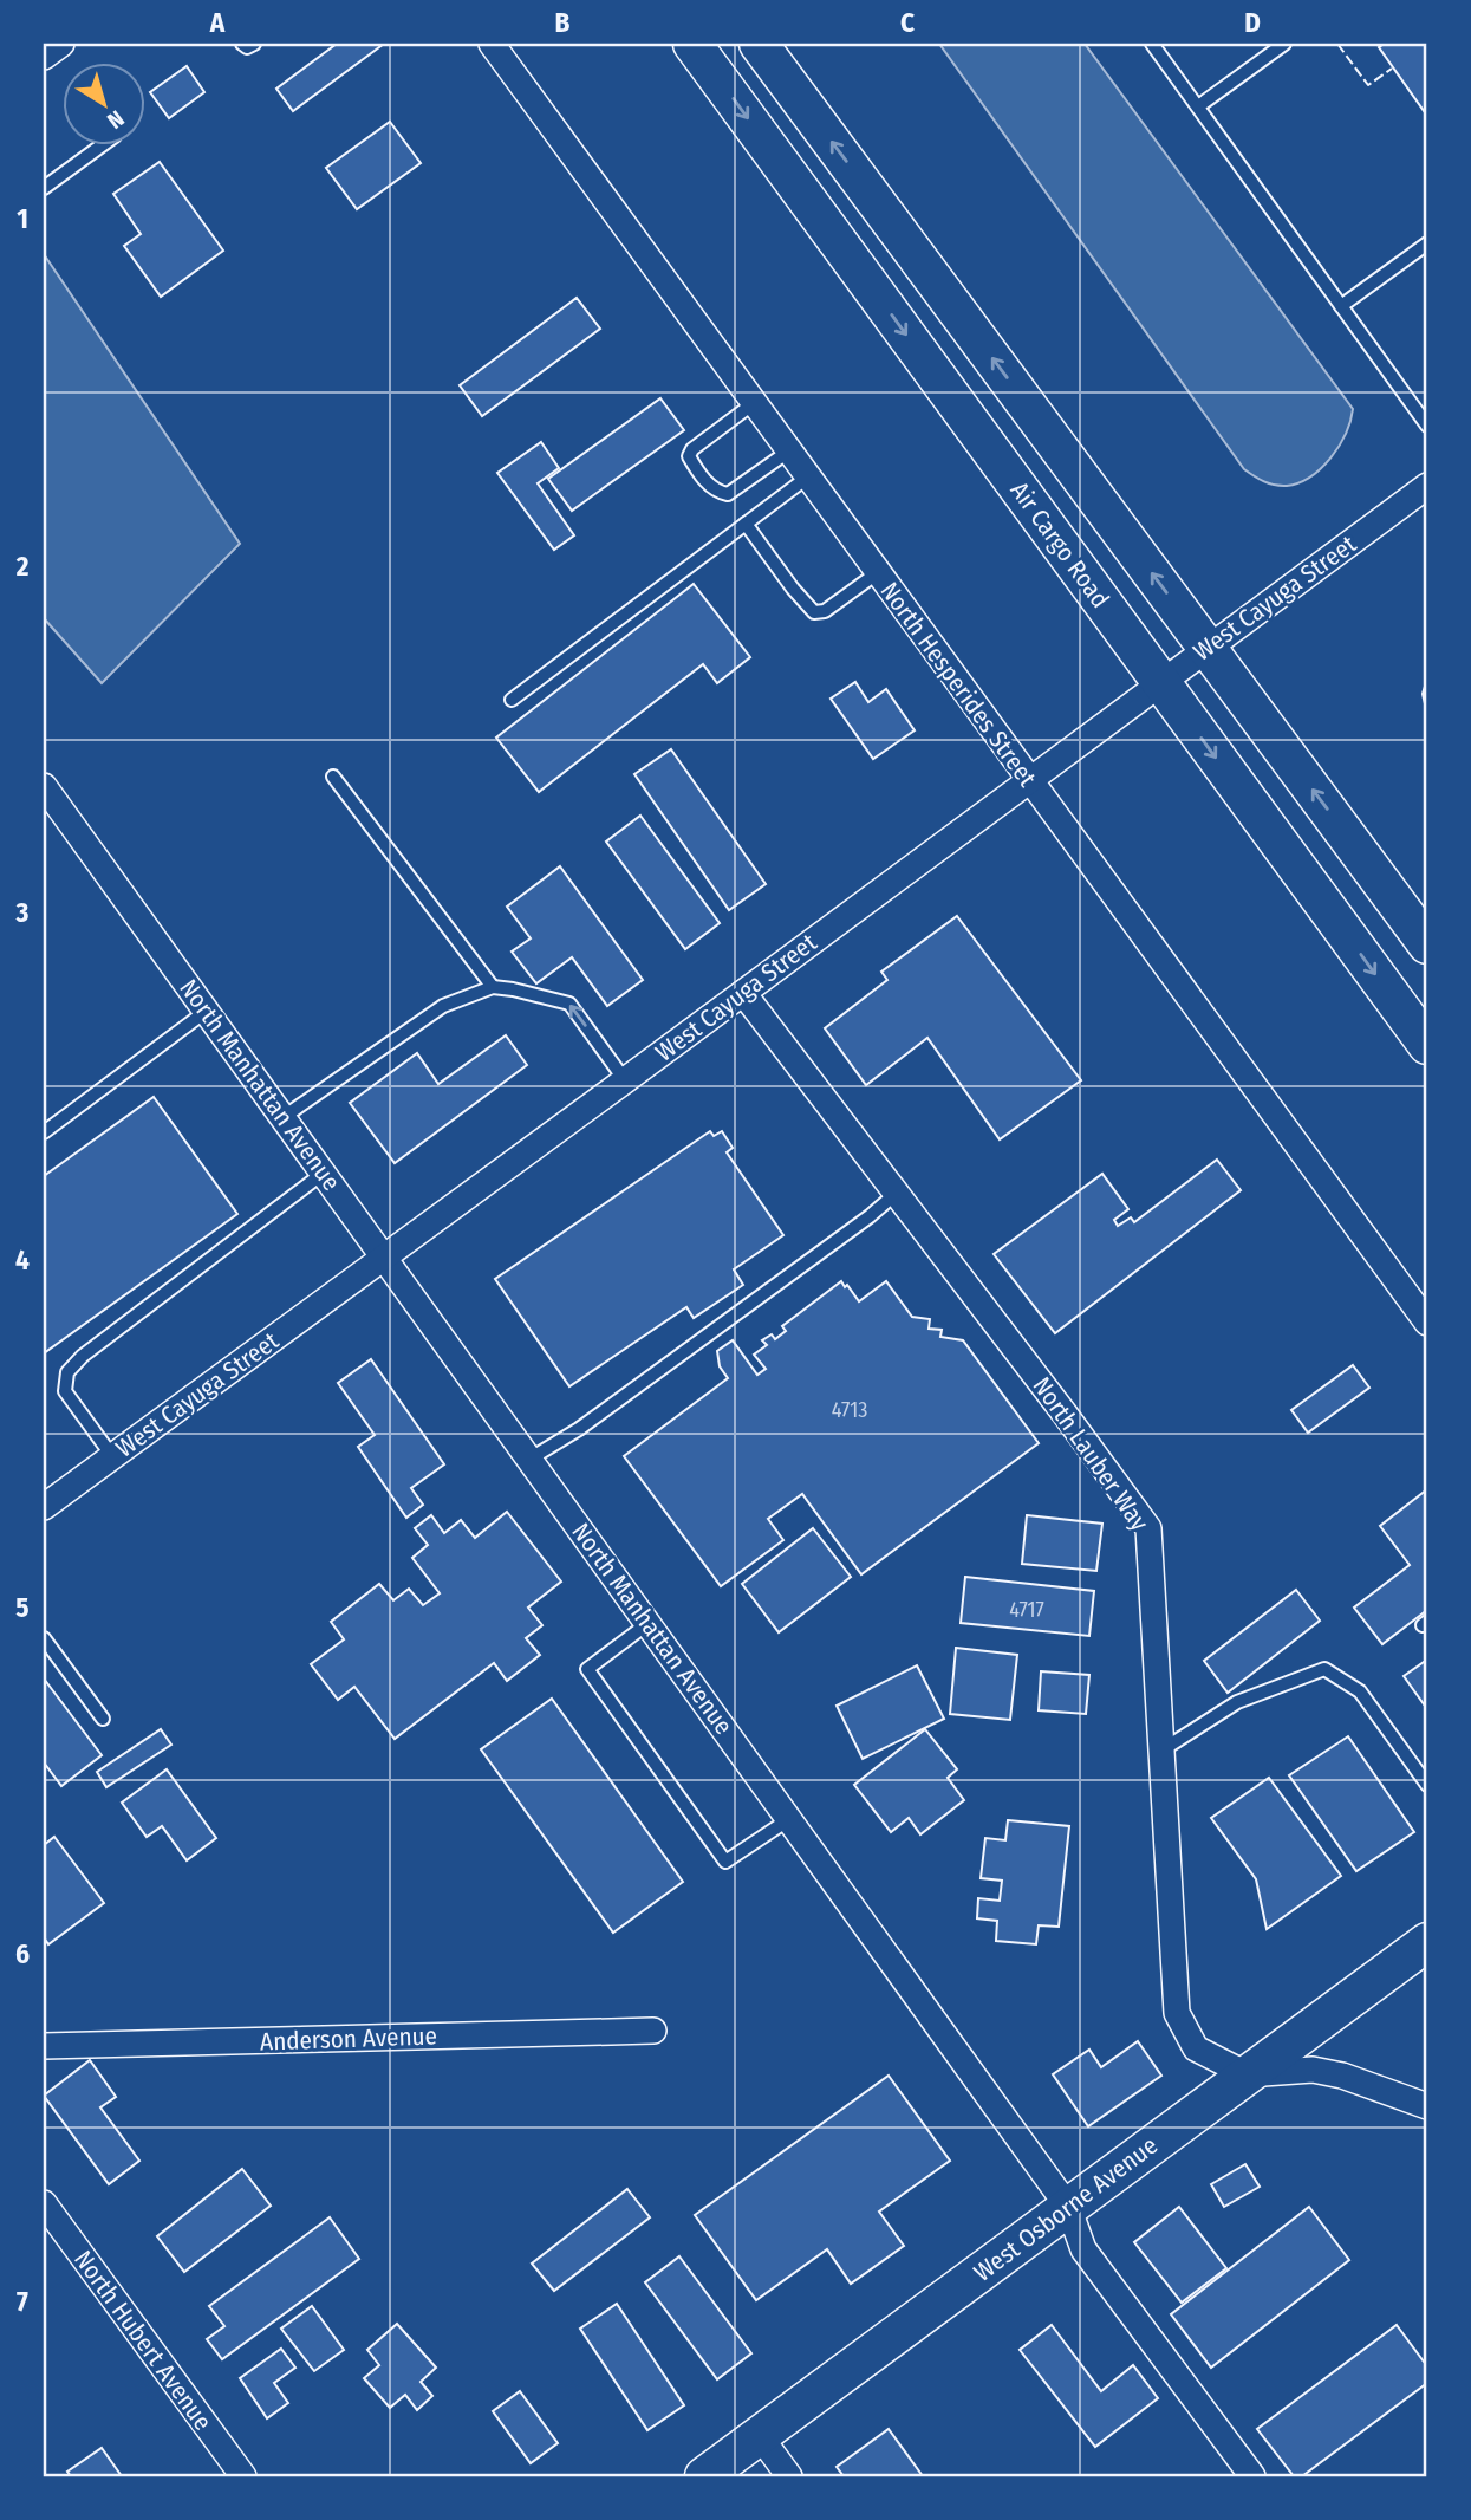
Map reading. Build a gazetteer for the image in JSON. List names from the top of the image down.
{
  "streets": {
    "street": [
      "Air Cargo Road",
      "West Cayuga Street",
      "North Hesperides Street",
      "North Manhattan Avenue",
      "North Lauber Way",
      "Anderson Avenue",
      "West Osborne Avenue",
      "North Hubert Avenue"
    ]
  },
  "crossings": [
    ["Air Cargo Road", "West Cayuga Street"],
    ["West Cayuga Street", "North Hesperides Street"],
    ["West Cayuga Street", "North Manhattan Avenue"],
    ["West Cayuga Street", "North Lauber Way"],
    ["North Manhattan Avenue", "West Osborne Avenue"],
    ["North Lauber Way", "West Osborne Avenue"]
  ],
  "house_numbers": ["4713", "4717"],
  "north": "bottom right",
  "grid": {
    "columns": [
      "A",
      "B",
      "C",
      "D"
    ],
    "rows": [
      "1",
      "2",
      "3",
      "4",
      "5",
      "6",
      "7"
    ]
  }
}
